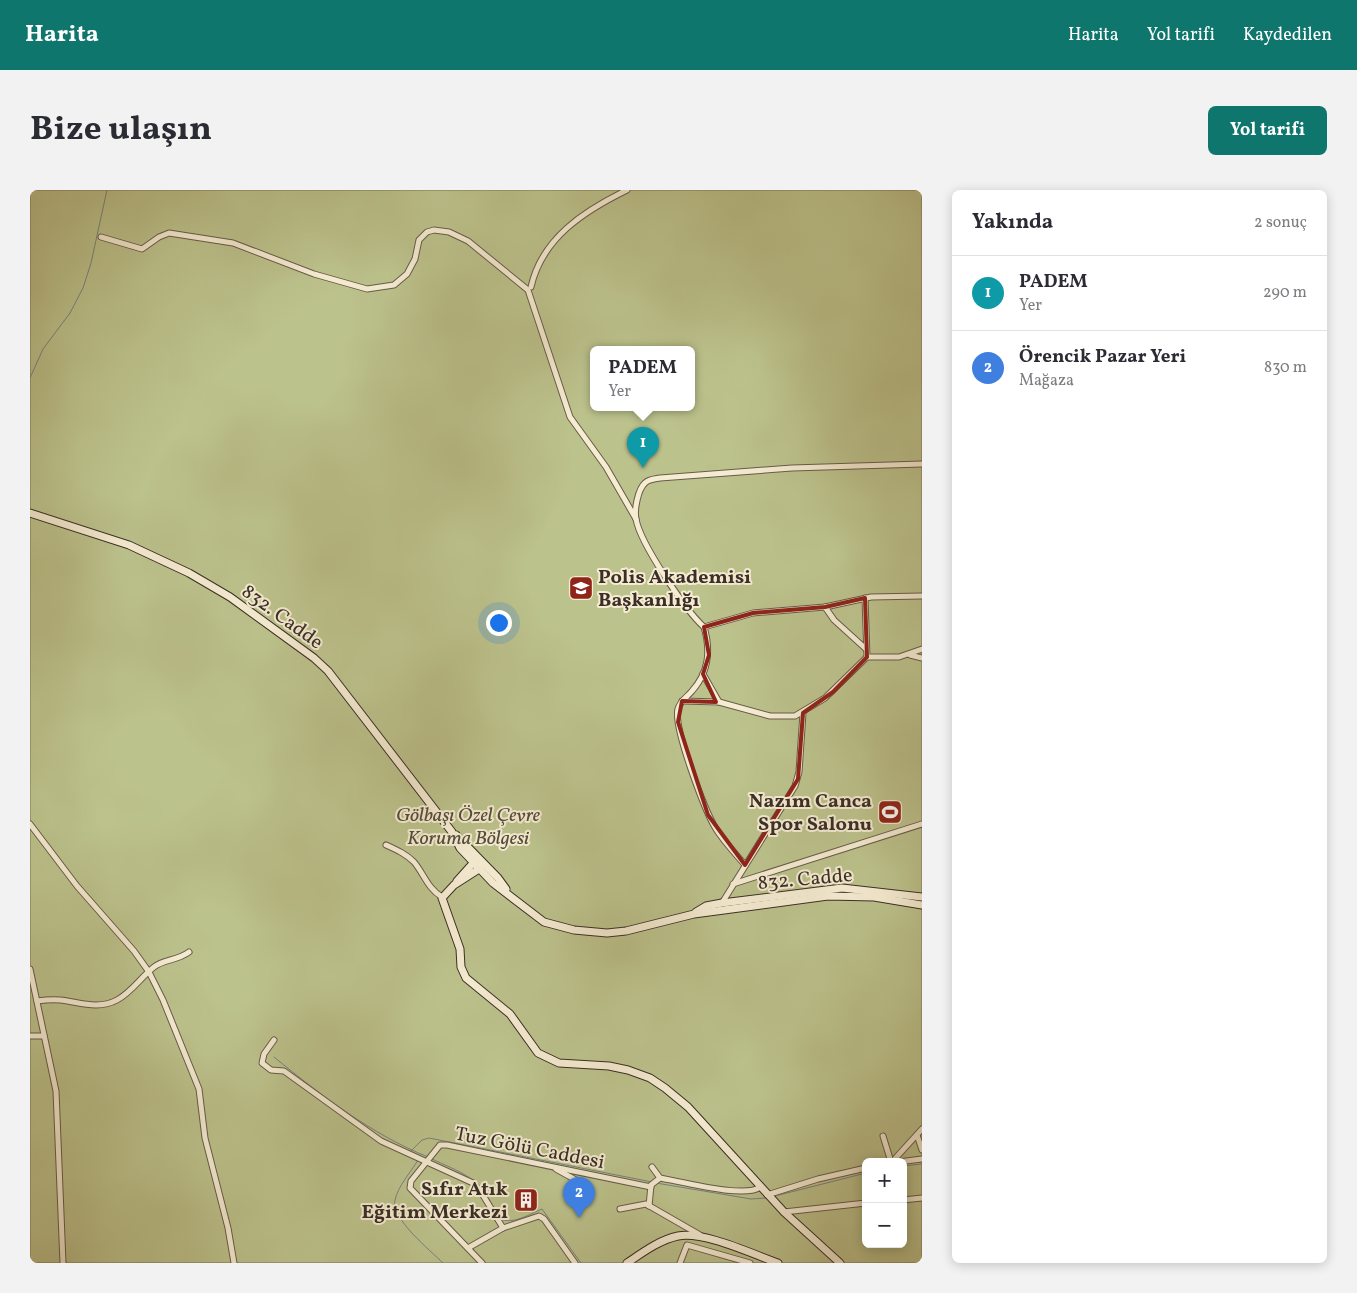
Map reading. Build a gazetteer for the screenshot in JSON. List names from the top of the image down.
{
  "streets": {
    "street": ["832. Cadde", "Tuz Gölü Caddesi"]
  },
  "parks": ["Gölbaşı Özel Çevre Koruma Bölgesi"],
  "places": {
    "school or university": ["Polis Akademisi Başkanlığı"],
    "sports": ["Nazım Canca Spor Salonu"],
    "building": ["Sıfır Atık Eğitim Merkezi"]
  },
  "page": {
    "header": "Harita",
    "nav": ["Harita", "Yol tarifi", "Kaydedilen"],
    "title": "Bize ulaşın",
    "buttons": "Yol tarifi",
    "heading": ["Yakında", "2 sonuç"],
    "list": [
      {
        "mark": "1",
        "name": "PADEM",
        "note": "Yer",
        "value": "290 m"
      },
      {
        "mark": "2",
        "name": "Örencik Pazar Yeri",
        "note": "Mağaza",
        "value": "830 m"
      }
    ],
    "popup": ["PADEM", "Yer"],
    "pins": ["1", "2"],
    "map_buttons": ["+", "−"]
  }
}
